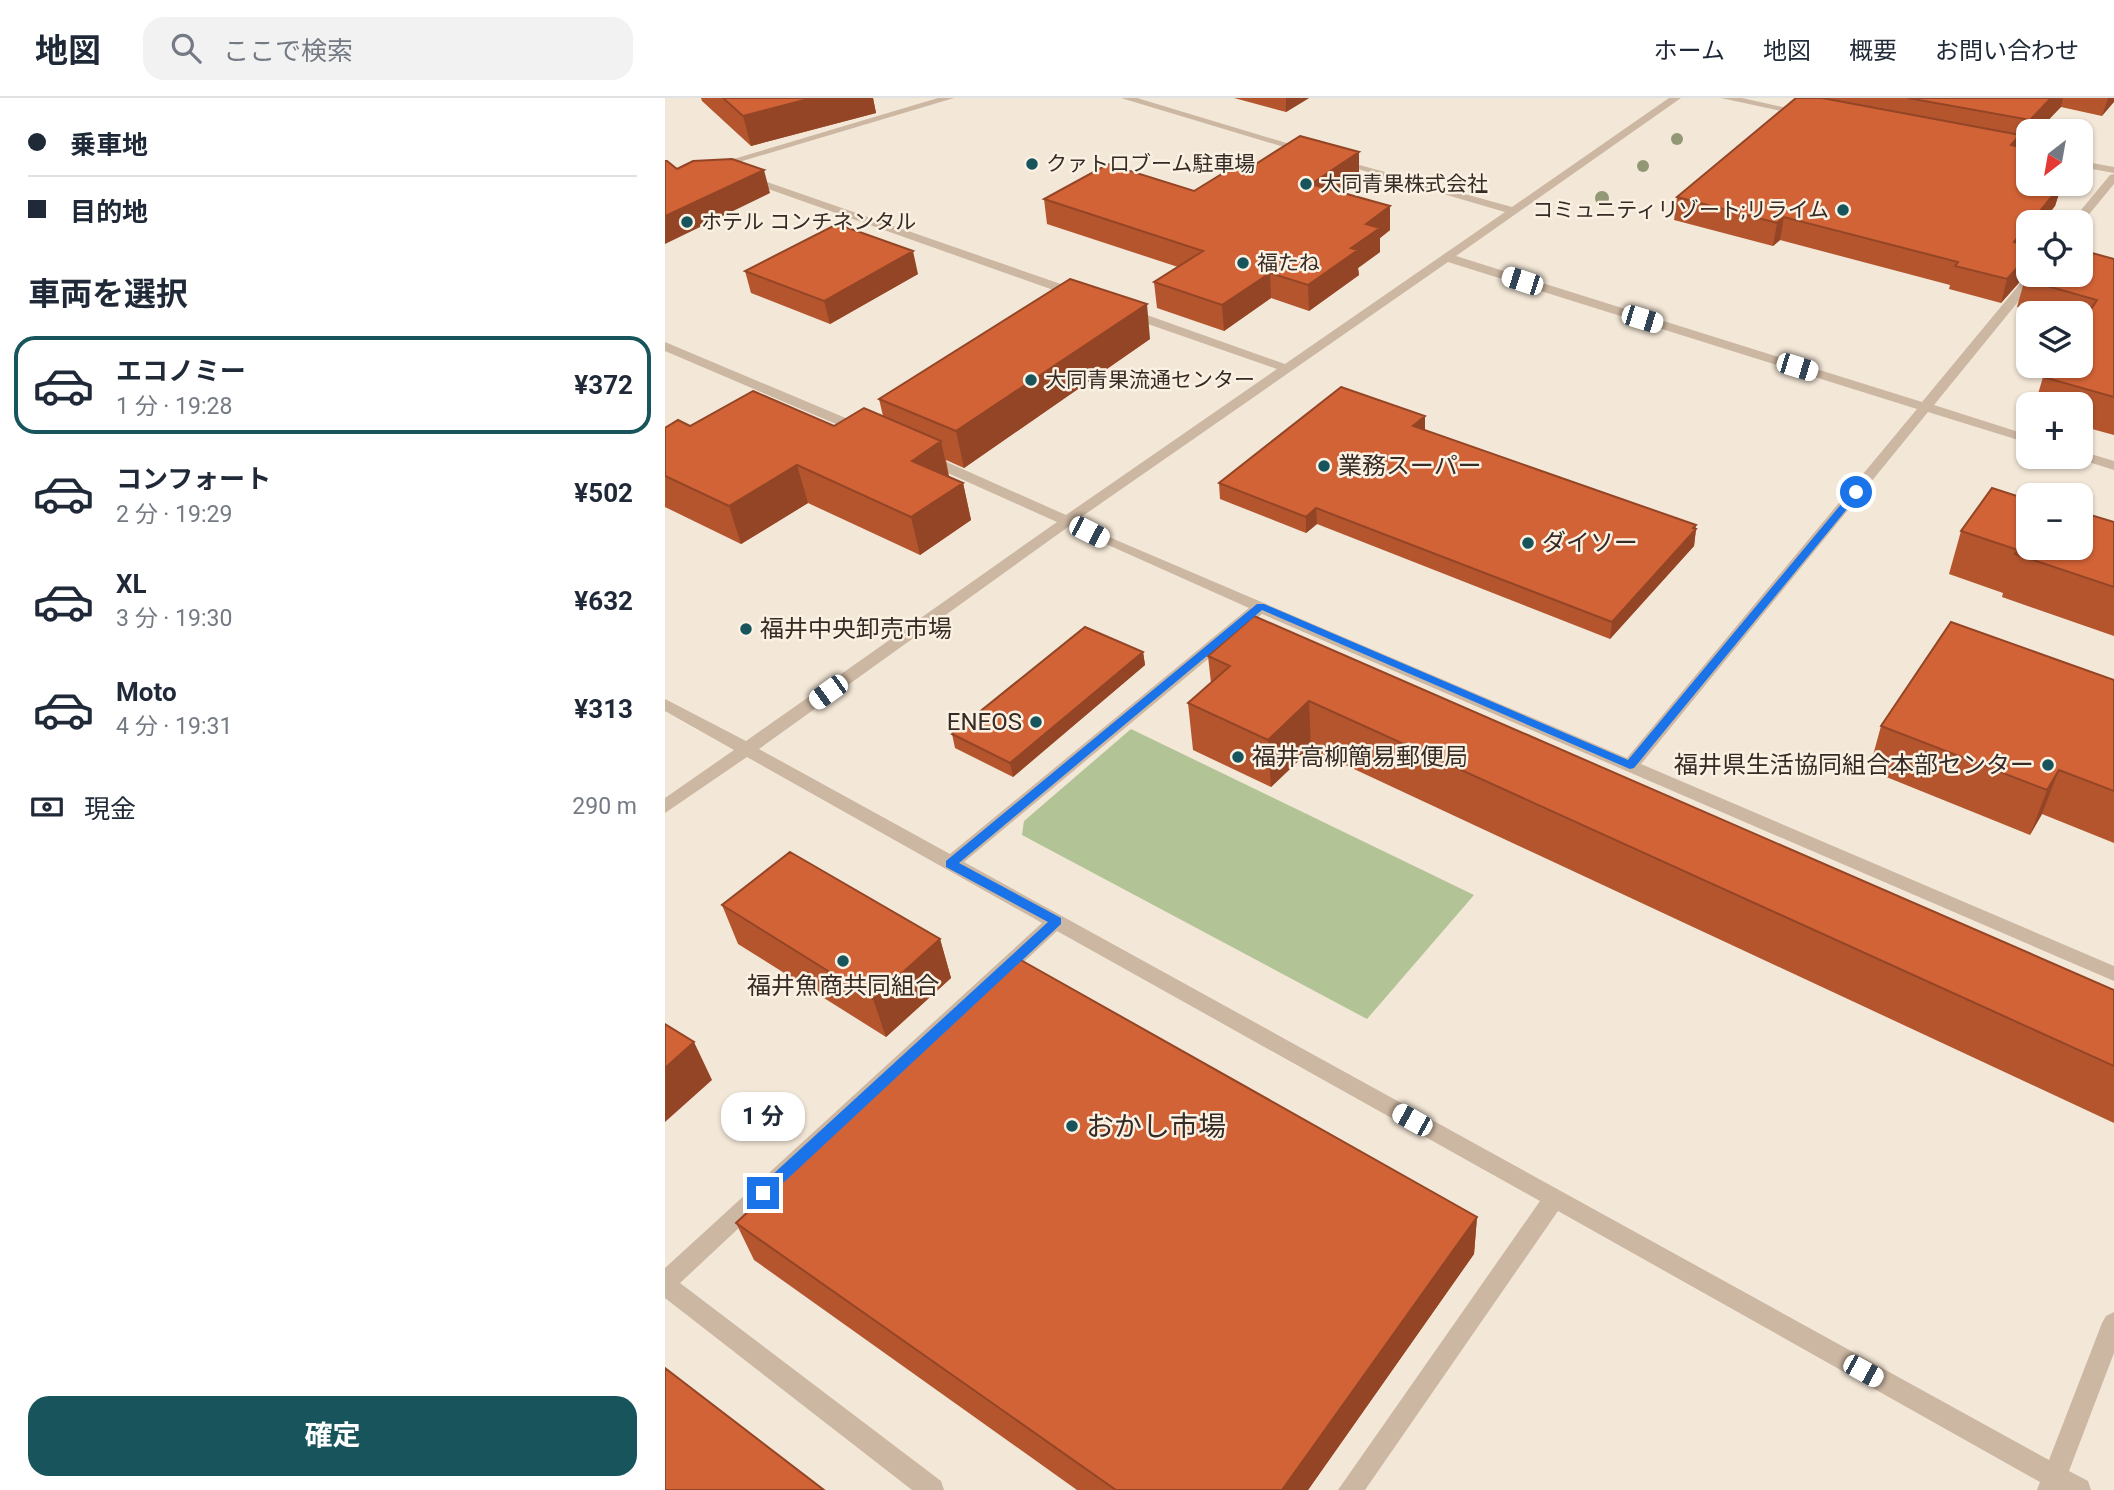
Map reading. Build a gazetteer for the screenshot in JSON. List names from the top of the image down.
{
  "places": [
    "クァトロブーム駐車場",
    "大同青果株式会社",
    "コミュニティリゾート;リライム",
    "ホテル コンチネンタル",
    "福たね",
    "大同青果流通センター",
    "業務スーパー",
    "ダイソー",
    "福井中央卸売市場",
    "ENEOS",
    "福井高柳簡易郵便局",
    "福井県生活協同組合本部センター",
    "福井魚商共同組合",
    "おかし市場"
  ],
  "north": "bottom left",
  "page": {
    "header": "地図",
    "search": "ここで検索",
    "nav": [
      "ホーム",
      "地図",
      "概要",
      "お問い合わせ"
    ],
    "banner": ["乗車地", "目的地"],
    "map_buttons": ["+", "−"],
    "heading": "車両を選択",
    "list": [
      {
        "name": "エコノミー",
        "note": "1 分 · 19:28",
        "value": "¥372"
      },
      {
        "name": "コンフォート",
        "note": "2 分 · 19:29",
        "value": "¥502"
      },
      {
        "name": "XL",
        "note": "3 分 · 19:30",
        "value": "¥632"
      },
      {
        "name": "Moto",
        "note": "4 分 · 19:31",
        "value": "¥313"
      }
    ],
    "pay": ["現金", "290 m"],
    "bubble": "1 分",
    "buttons": "確定"
  }
}
